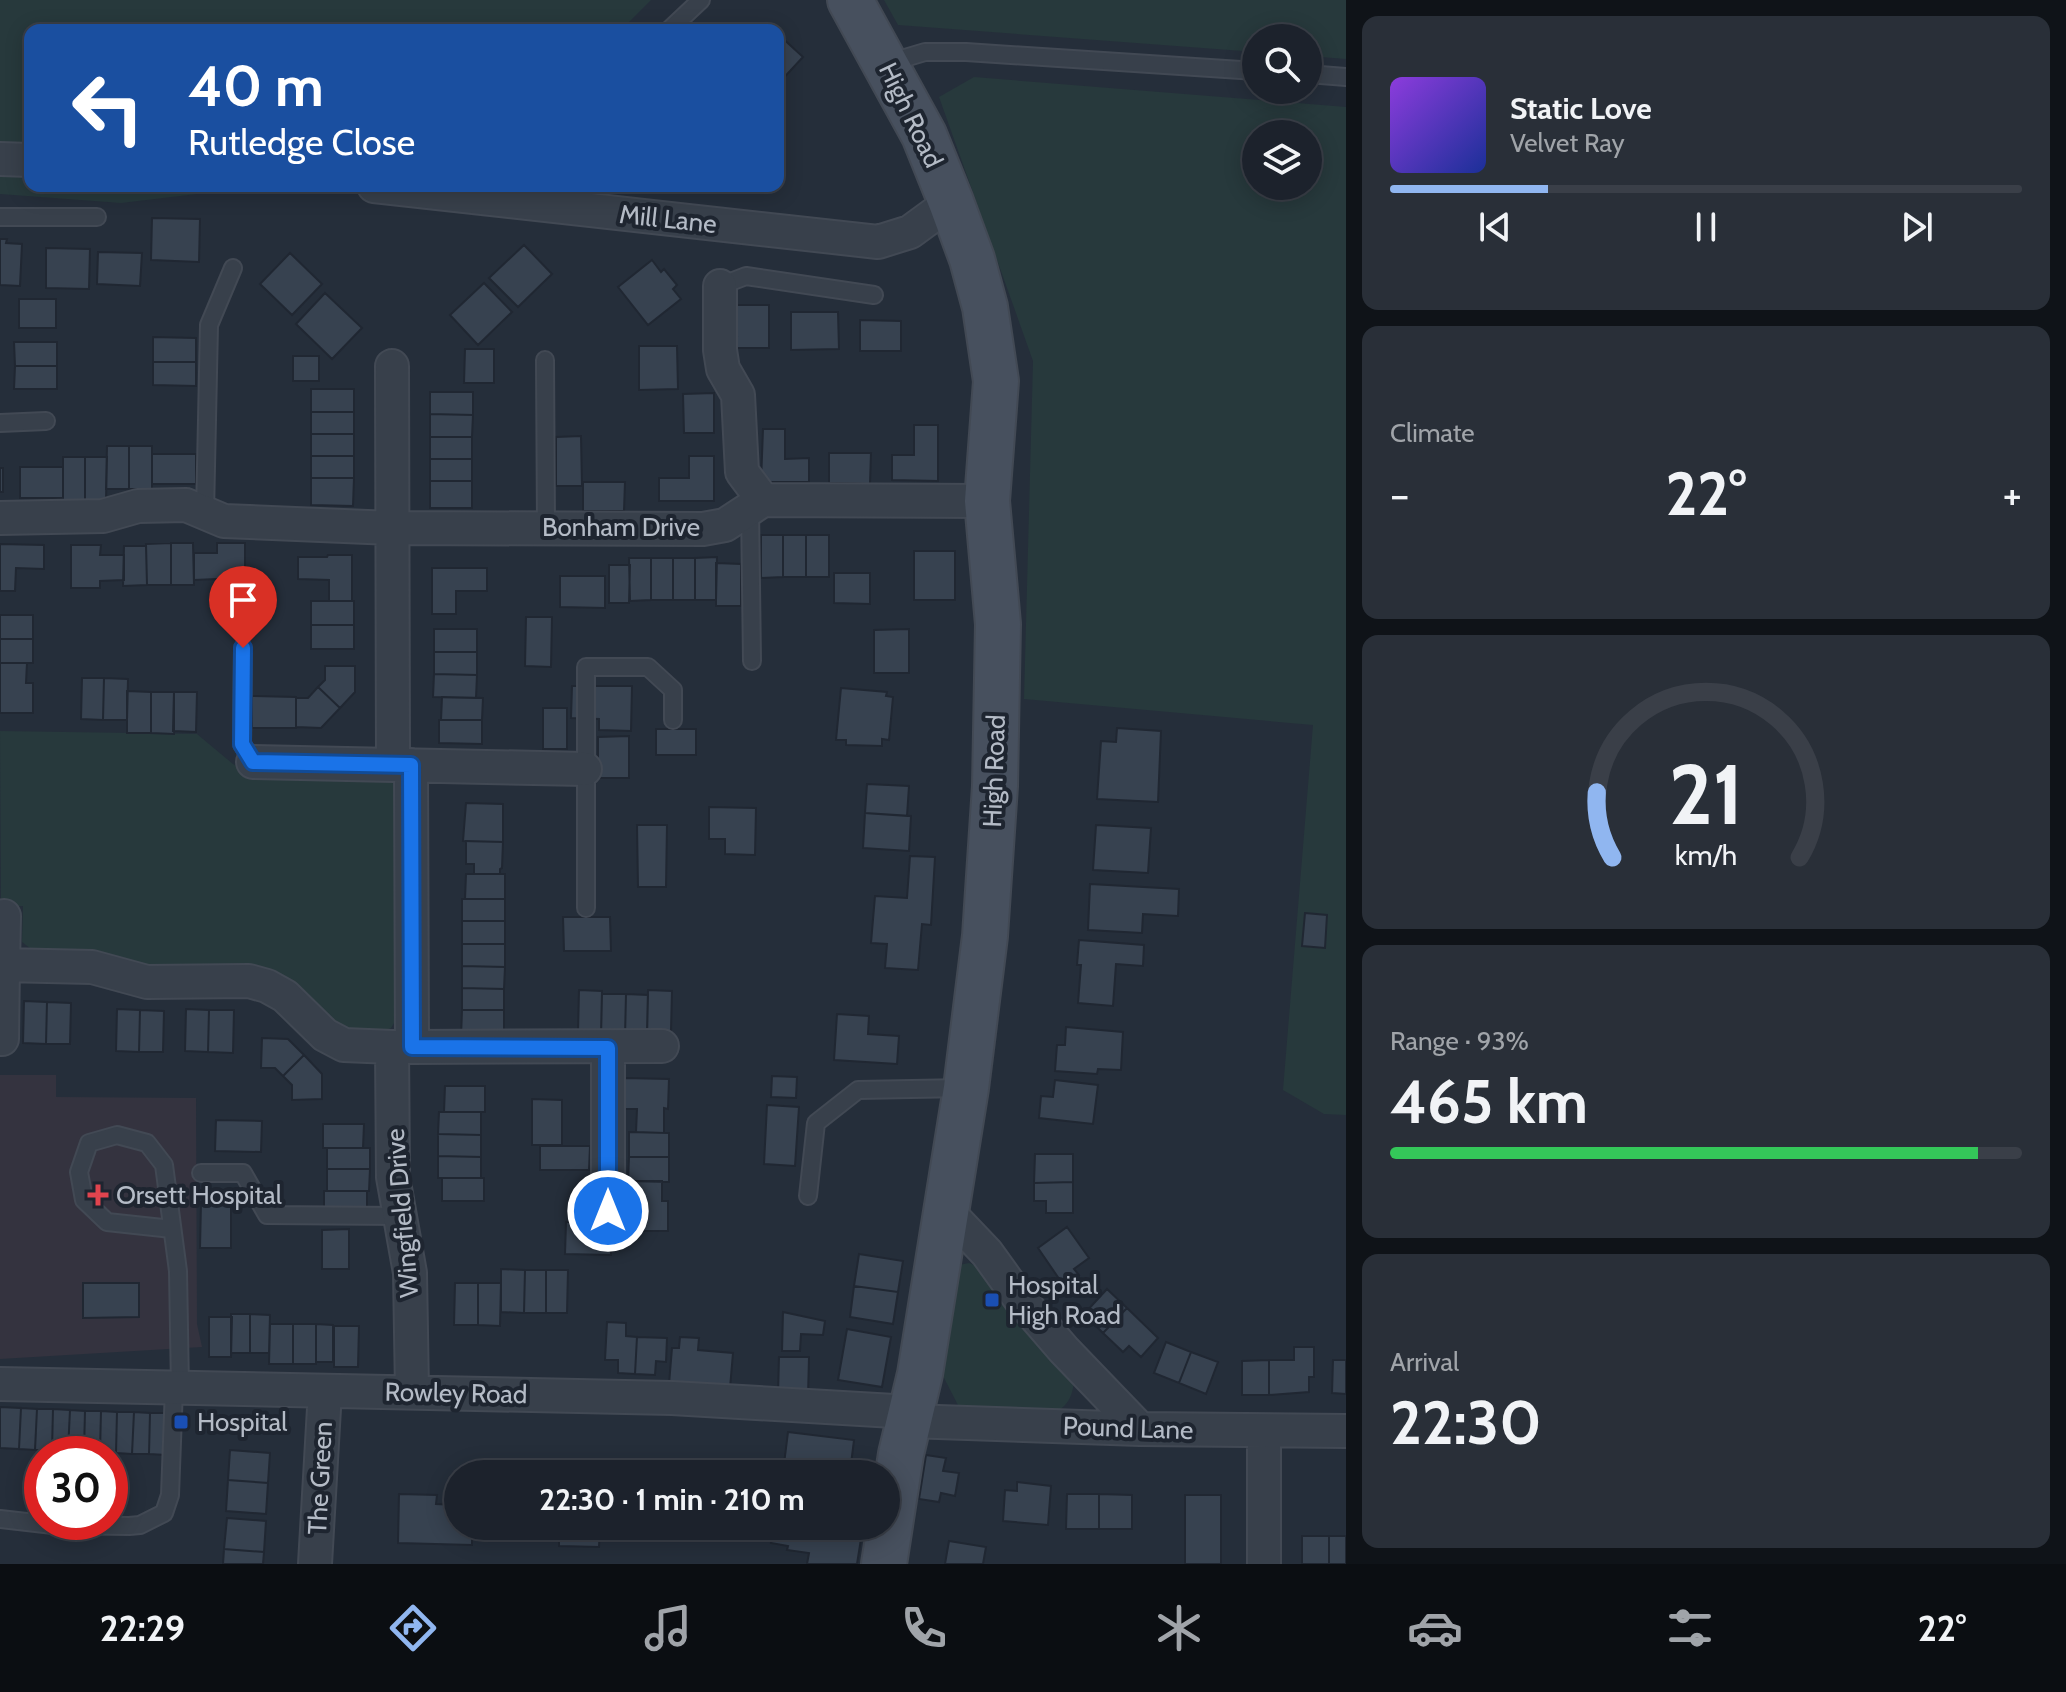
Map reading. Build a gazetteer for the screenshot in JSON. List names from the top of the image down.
{
  "streets": {
    "main road": ["High Road"],
    "street": [
      "Mill Lane",
      "Bonham Drive",
      "Wingfield Drive",
      "Rowley Road",
      "Pound Lane",
      "The Green"
    ]
  },
  "crossings": [
    ["High Road", "Mill Lane"],
    ["High Road", "Bonham Drive"],
    ["High Road", "Rowley Road"],
    ["High Road", "Pound Lane"],
    ["Bonham Drive", "Wingfield Drive"],
    ["Wingfield Drive", "Rowley Road"],
    ["Rowley Road", "Pound Lane"],
    ["Rowley Road", "The Green"]
  ],
  "places": {
    "health": ["Orsett Hospital"],
    "transit": ["Hospital High Road", "Hospital"]
  },
  "page": {
    "turn": ["40 m", "Rutledge Close"],
    "song": ["Static Love", "Velvet Ray"],
    "tile": [
      "Climate",
      ["Range · 93%", "465 km"],
      ["Arrival", "22:30"]
    ],
    "heat": ["−", "22°", "+"],
    "limit": "30",
    "trip": "22:30 · 1 min · 210 m",
    "tabs": ["22:29", "22°"],
    "gauge": ["21", "km/h"]
  }
}
